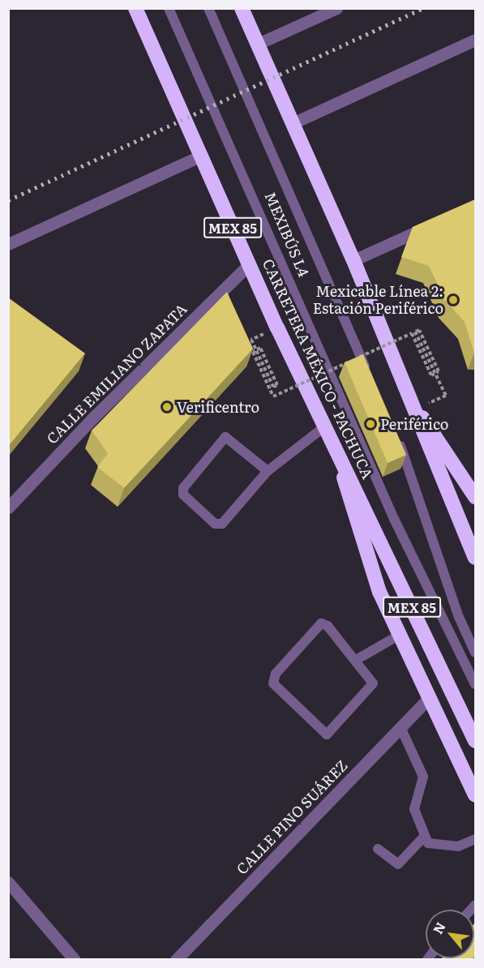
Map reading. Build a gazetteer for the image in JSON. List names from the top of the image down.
{
  "streets": {
    "highway": ["MEX 85", "CARRETERA MÉXICO - PACHUCA"],
    "street": ["CALLE EMILIANO ZAPATA", "CALLE PINO SUÁREZ"],
    "lane": ["MEXIBÚS L4"]
  },
  "crossings": [
    ["CARRETERA MÉXICO - PACHUCA", "CALLE EMILIANO ZAPATA"]
  ],
  "places": ["Mexicable Línea 2: Estación Periférico", "Verificentro", "Periférico"],
  "north": "top left"
}
